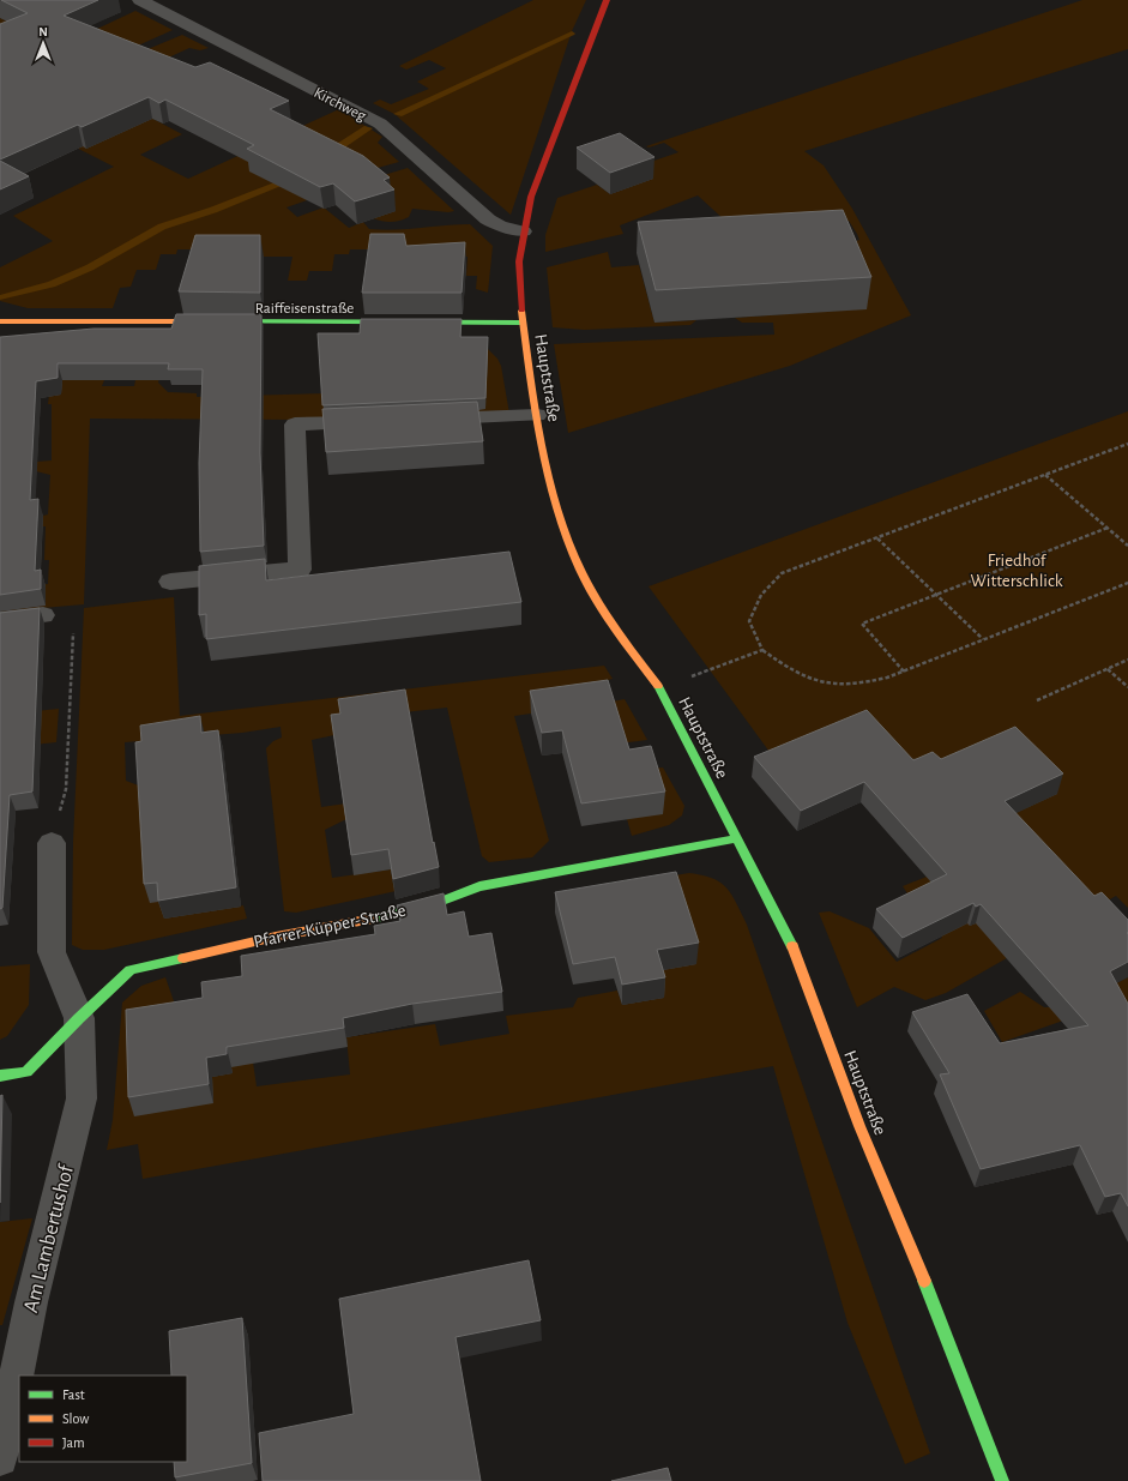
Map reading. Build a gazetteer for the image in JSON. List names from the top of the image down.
{
  "streets": {
    "main road": ["Raiffeisenstraße", "Hauptstraße", "Pfarrer-Küpper-Straße"],
    "street": ["Kirchweg", "Am Lambertushof"]
  },
  "crossings": [
    ["Kirchweg", "Hauptstraße"],
    ["Raiffeisenstraße", "Hauptstraße"],
    ["Hauptstraße", "Pfarrer-Küpper-Straße"],
    ["Pfarrer-Küpper-Straße", "Am Lambertushof"]
  ],
  "parks": ["Friedhof Witterschlick"],
  "legend": ["Fast", "Slow", "Jam"],
  "north": "top"
}
